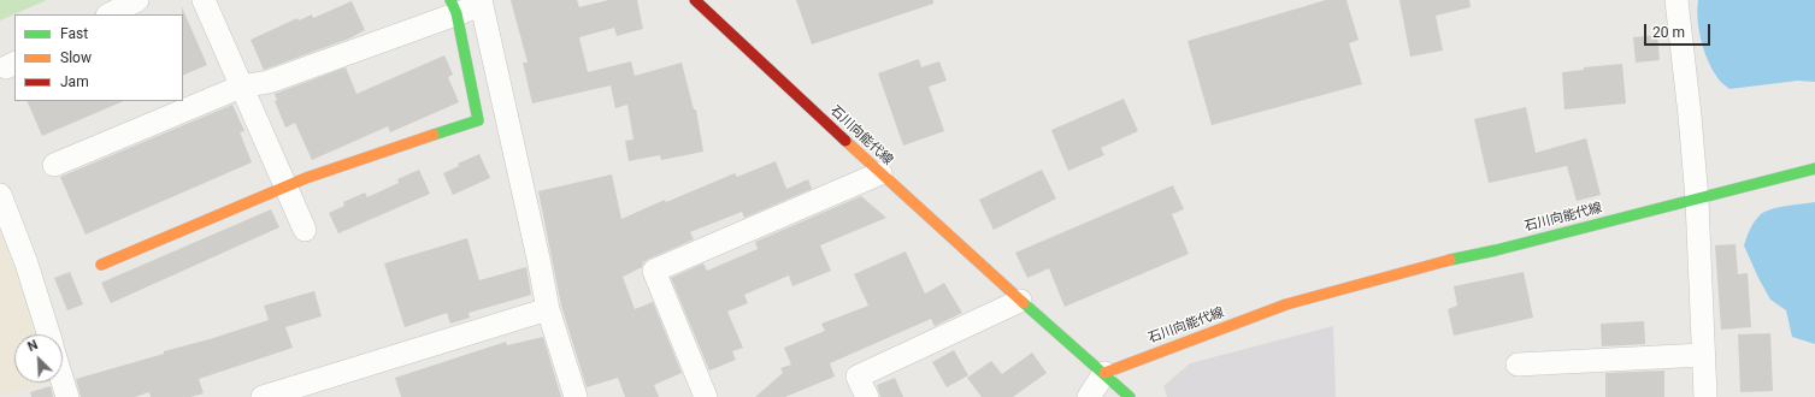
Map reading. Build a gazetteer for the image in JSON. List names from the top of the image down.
{
  "streets": {
    "main road": ["石川向能代線"]
  },
  "legend": ["Fast", "Slow", "Jam"],
  "scale_bar": "20 m",
  "north": "top left"
}
